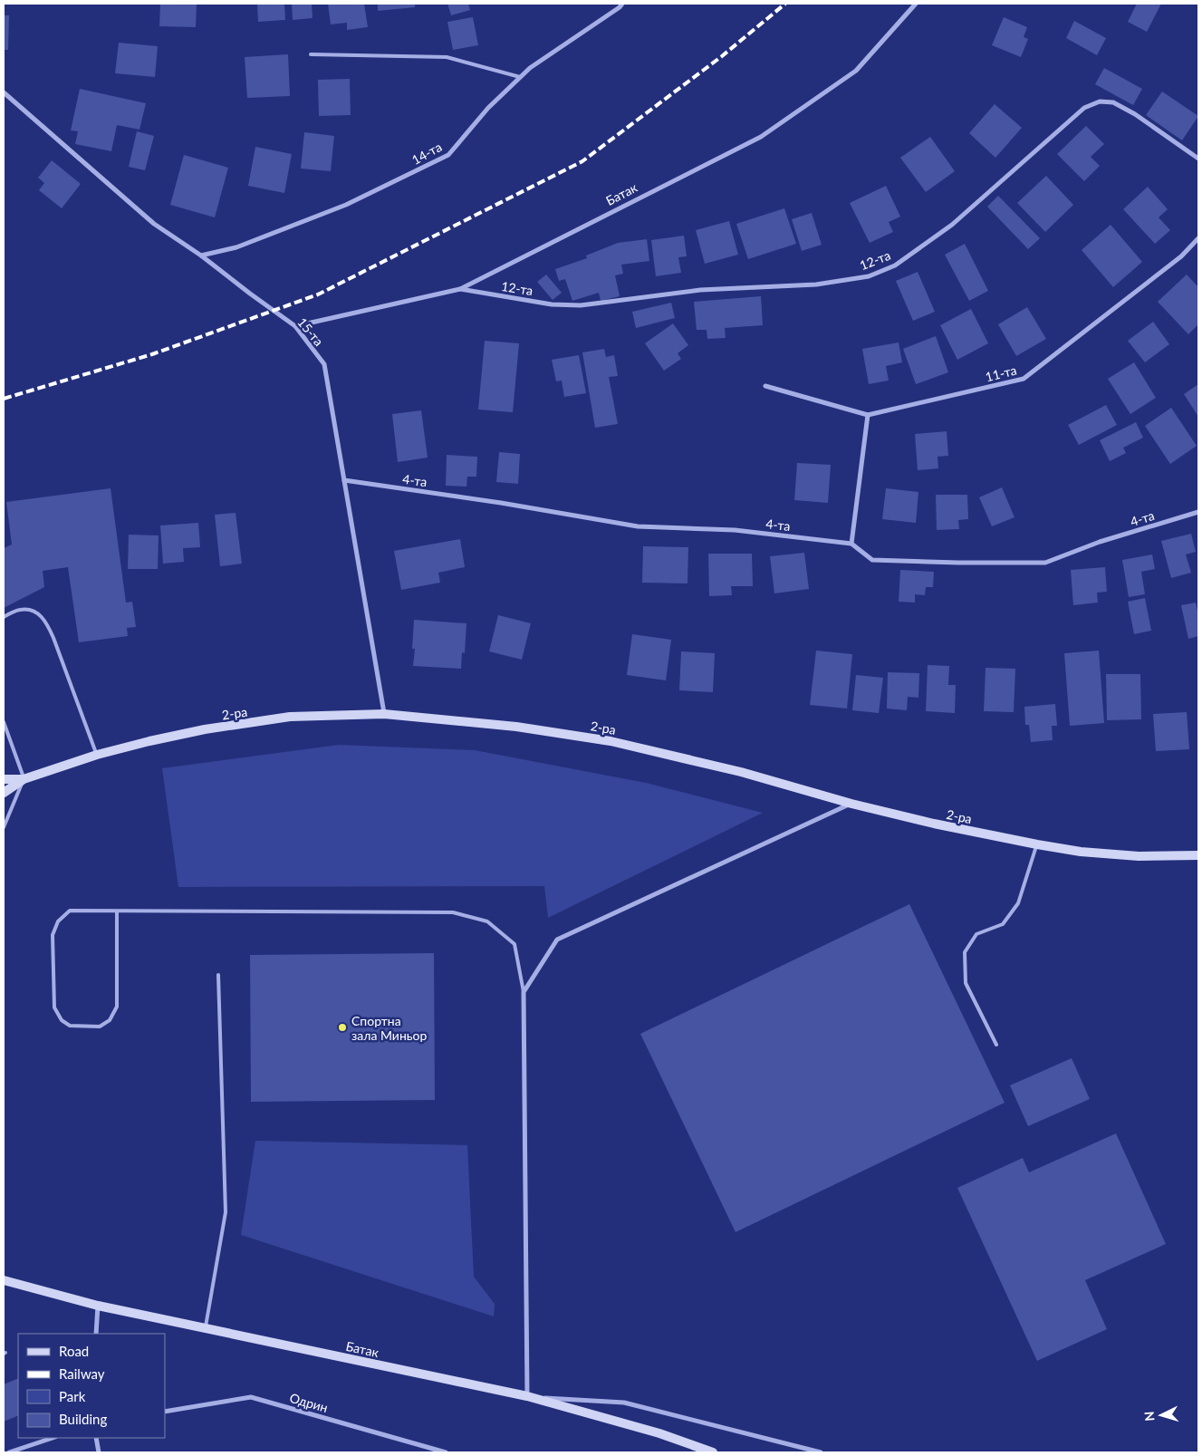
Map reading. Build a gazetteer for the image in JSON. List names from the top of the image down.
{
  "streets": {
    "main road": ["Батак", "2-ра"],
    "street": [
      "14-та",
      "12-та",
      "15-та",
      "11-та",
      "4-та",
      "Одрин"
    ]
  },
  "crossings": [
    ["14-та", "15-та"],
    ["Батак", "12-та"],
    ["Батак", "15-та"],
    ["15-та", "4-та"],
    ["15-та", "2-ра"]
  ],
  "places": ["Спортна зала Миньор"],
  "legend": [
    "Road",
    "Railway",
    "Park",
    "Building"
  ],
  "north": "left"
}
